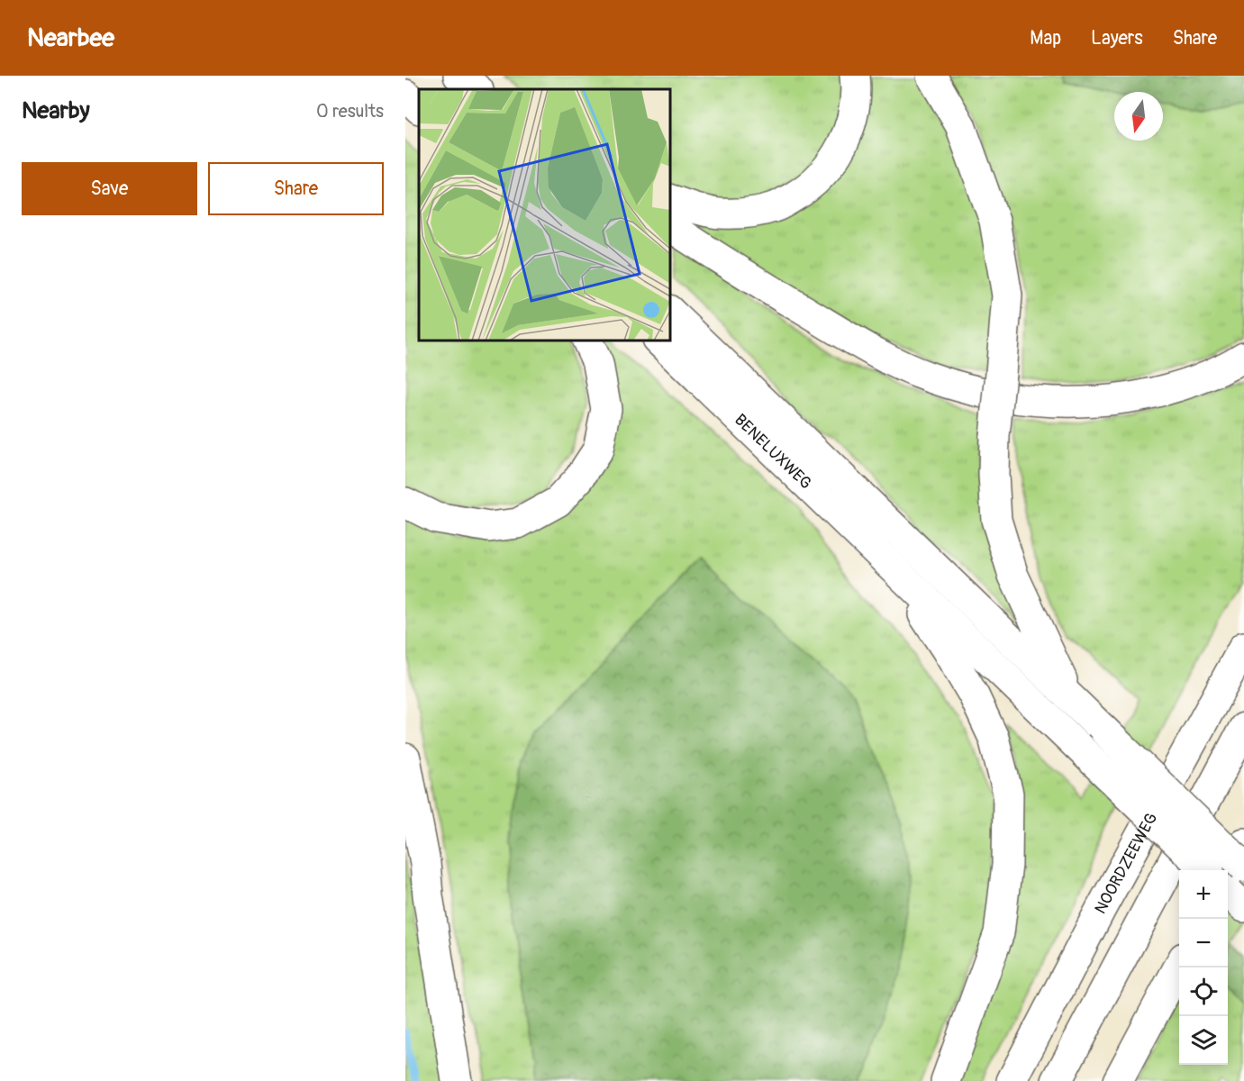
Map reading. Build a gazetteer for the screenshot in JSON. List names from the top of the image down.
{
  "streets": {
    "highway": ["BENELUXWEG", "NOORDZEEWEG"]
  },
  "north": "bottom",
  "page": {
    "header": "Nearbee",
    "nav": ["Map", "Layers", "Share"],
    "heading": ["Nearby", "0 results"],
    "buttons": ["Save", "Share"],
    "map_buttons": ["+", "−"]
  }
}
